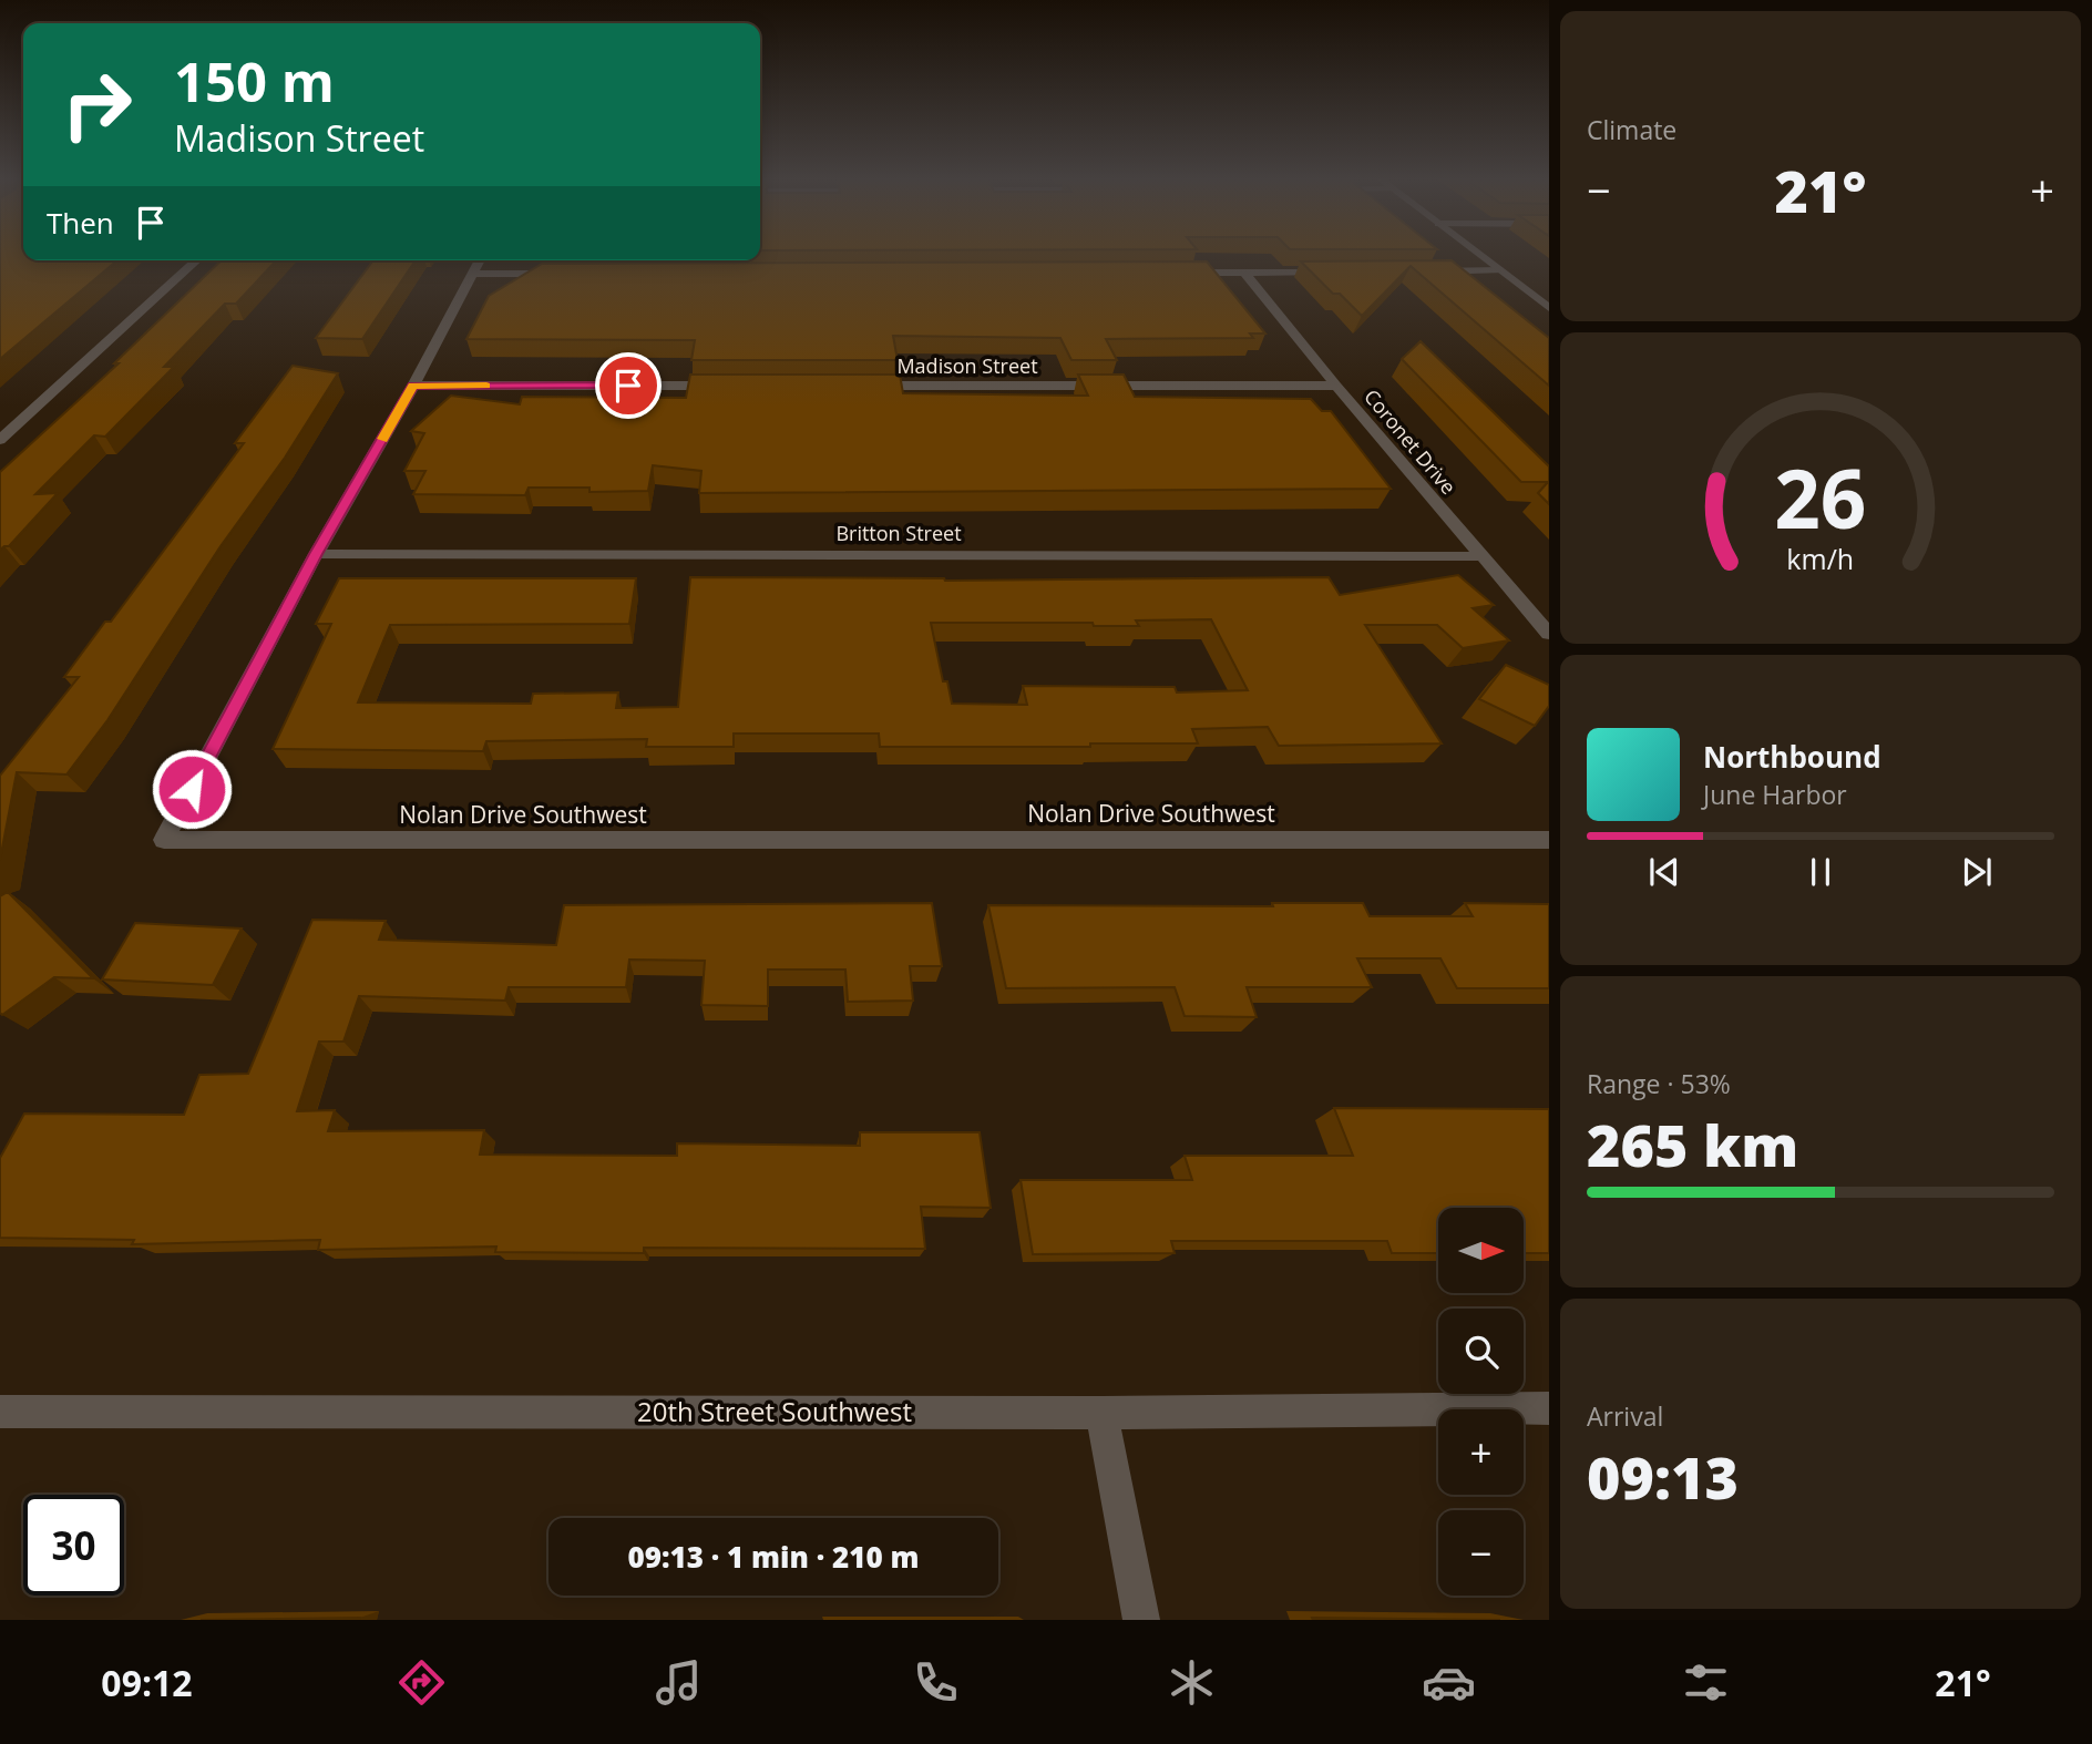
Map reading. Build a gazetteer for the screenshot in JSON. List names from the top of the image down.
{
  "streets": {
    "street": [
      "Madison Street",
      "Coronet Drive",
      "Britton Street",
      "Nolan Drive Southwest",
      "20th Street Southwest"
    ]
  },
  "crossings": [
    ["Madison Street", "Coronet Drive"],
    ["Coronet Drive", "Britton Street"],
    ["Britton Street", "Nolan Drive Southwest"]
  ],
  "north": "right",
  "page": {
    "tile": [
      "Climate",
      ["Range · 53%", "265 km"],
      ["Arrival", "09:13"]
    ],
    "turn": ["150 m", "Madison Street"],
    "heat": ["−", "21°", "+"],
    "then": "Then",
    "song": ["Northbound", "June Harbor"],
    "map_buttons": ["+", "−"],
    "limit": "30",
    "trip": "09:13 · 1 min · 210 m",
    "tabs": ["09:12", "21°"],
    "gauge": ["26", "km/h"]
  }
}
